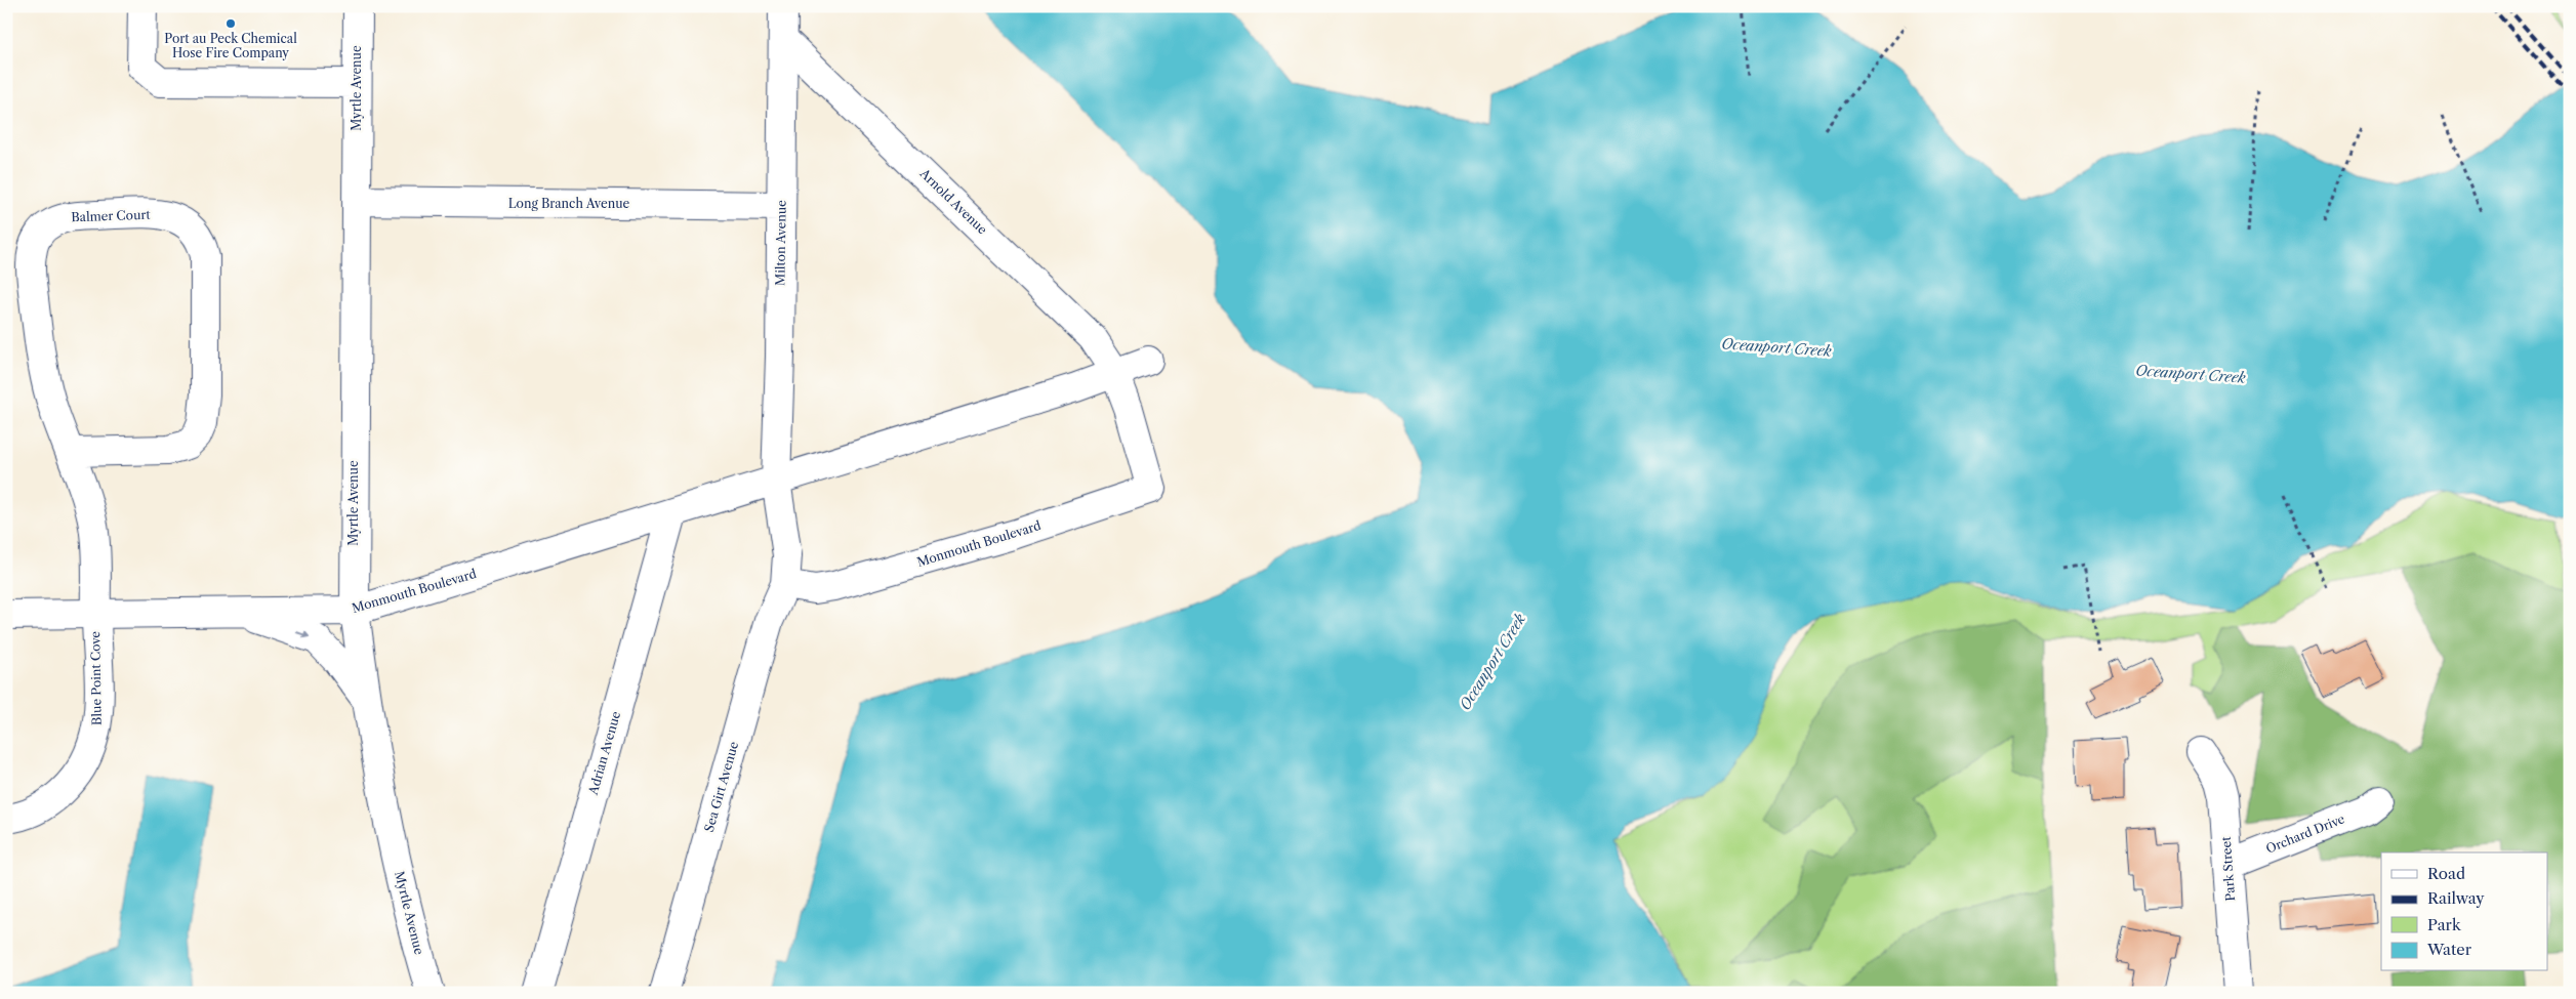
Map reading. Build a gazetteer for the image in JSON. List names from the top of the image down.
{
  "streets": {
    "street": [
      "Myrtle Avenue",
      "Arnold Avenue",
      "Long Branch Avenue",
      "Balmer Court",
      "Milton Avenue",
      "Monmouth Boulevard",
      "Blue Point Cove",
      "Adrian Avenue",
      "Sea Girt Avenue",
      "Orchard Drive",
      "Park Street"
    ]
  },
  "crossings": [
    ["Myrtle Avenue", "Long Branch Avenue"],
    ["Myrtle Avenue", "Monmouth Boulevard"],
    ["Arnold Avenue", "Milton Avenue"],
    ["Arnold Avenue", "Monmouth Boulevard"],
    ["Long Branch Avenue", "Milton Avenue"],
    ["Balmer Court", "Monmouth Boulevard"],
    ["Balmer Court", "Blue Point Cove"],
    ["Milton Avenue", "Monmouth Boulevard"],
    ["Monmouth Boulevard", "Blue Point Cove"],
    ["Monmouth Boulevard", "Adrian Avenue"],
    ["Monmouth Boulevard", "Sea Girt Avenue"],
    ["Orchard Drive", "Park Street"]
  ],
  "water": ["Oceanport Creek"],
  "places": ["Port au Peck Chemical Hose Fire Company"],
  "legend": [
    "Road",
    "Railway",
    "Park",
    "Water"
  ]
}
